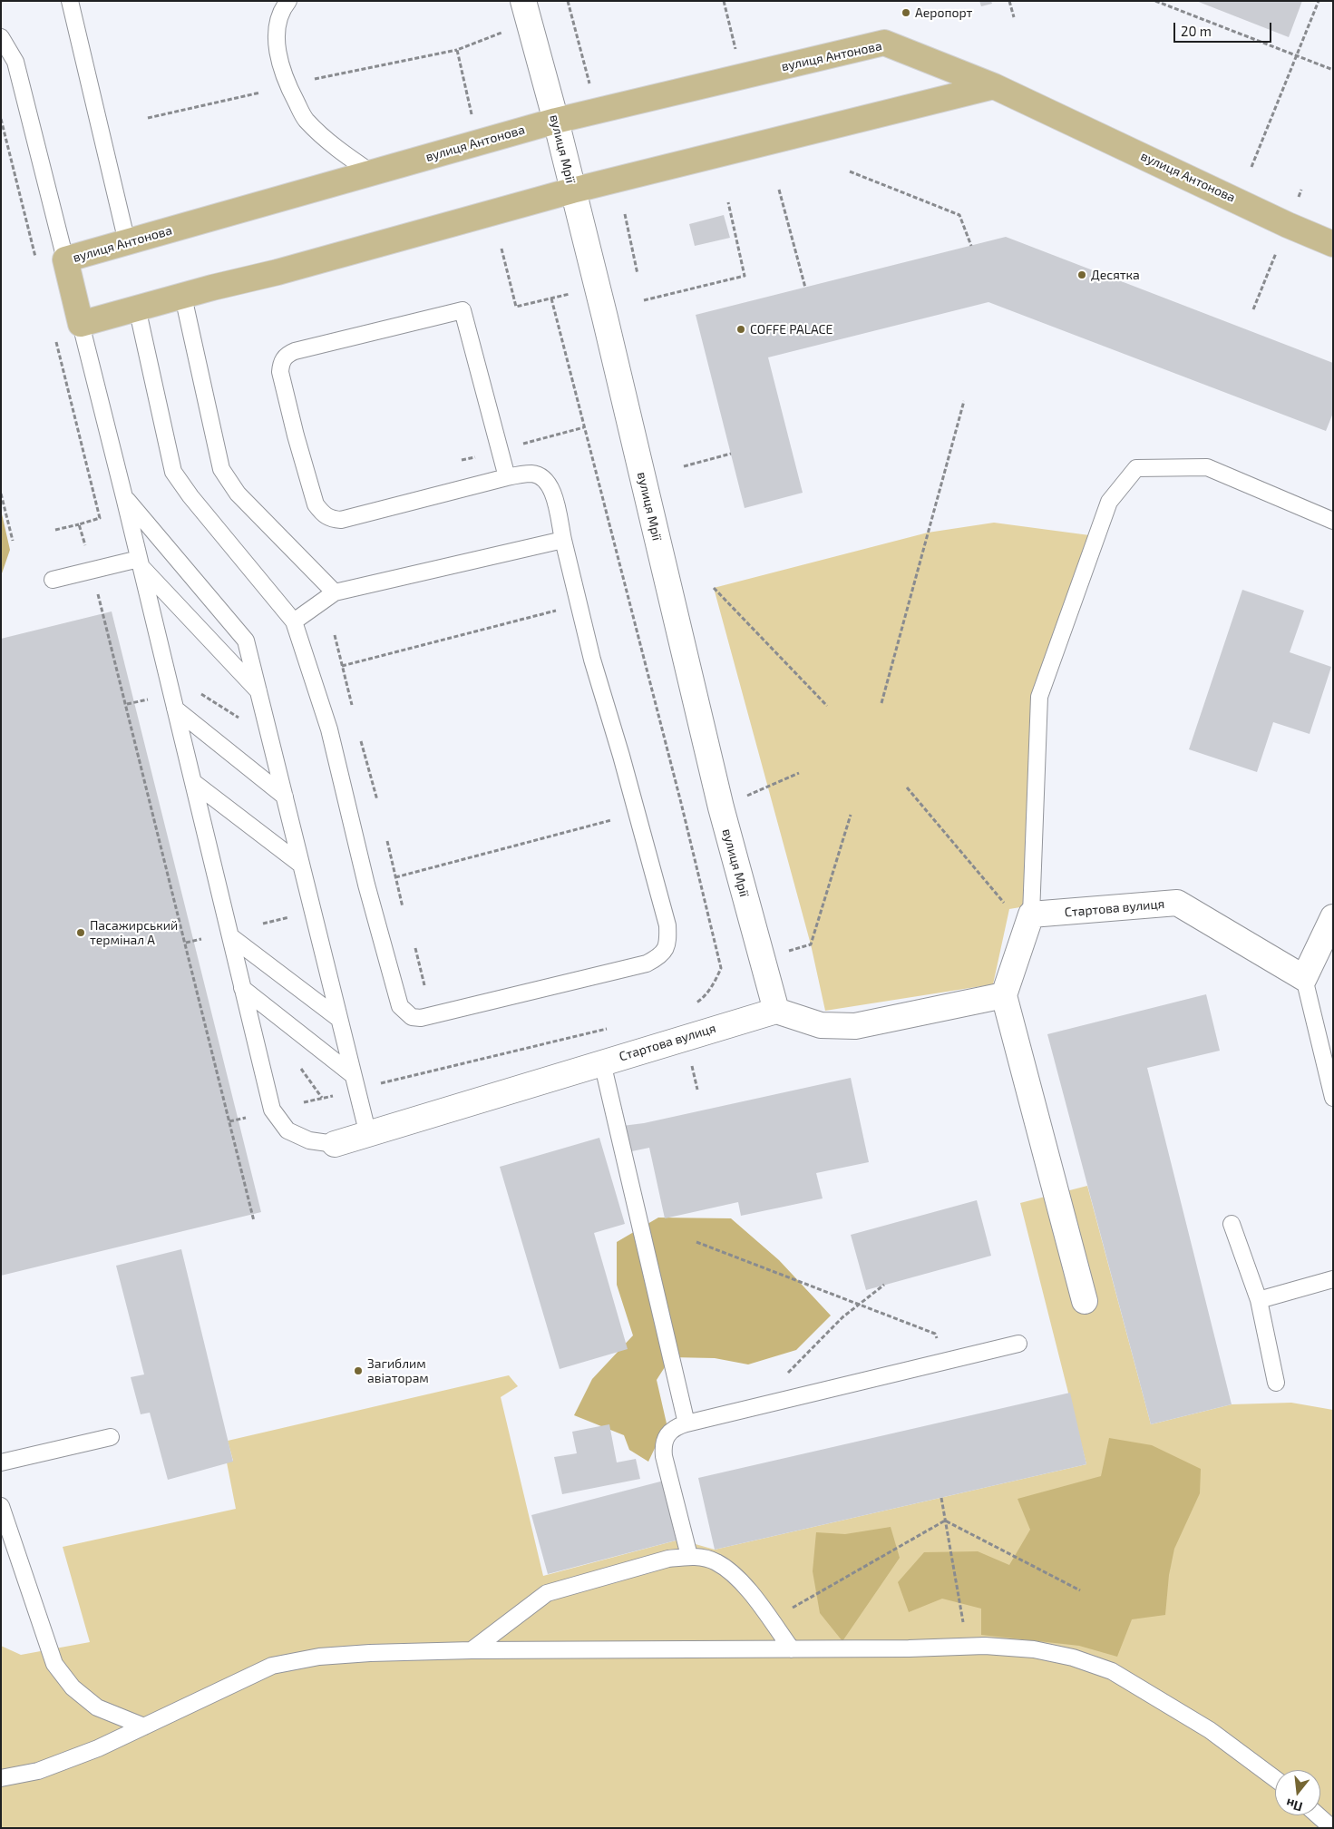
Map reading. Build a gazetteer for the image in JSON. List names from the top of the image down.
{
  "streets": {
    "main road": ["вулиця Антонова"],
    "street": ["вулиця Мрії", "Стартова вулиця"]
  },
  "crossings": [
    ["вулиця Антонова", "вулиця Мрії"],
    ["вулиця Мрії", "Стартова вулиця"]
  ],
  "places": [
    "Аеропорт",
    "Десятка",
    "COFFE PALACE",
    "Пасажирський термінал A",
    "Загиблим авіаторам"
  ],
  "scale_bar": "20 m",
  "north": "bottom"
}
